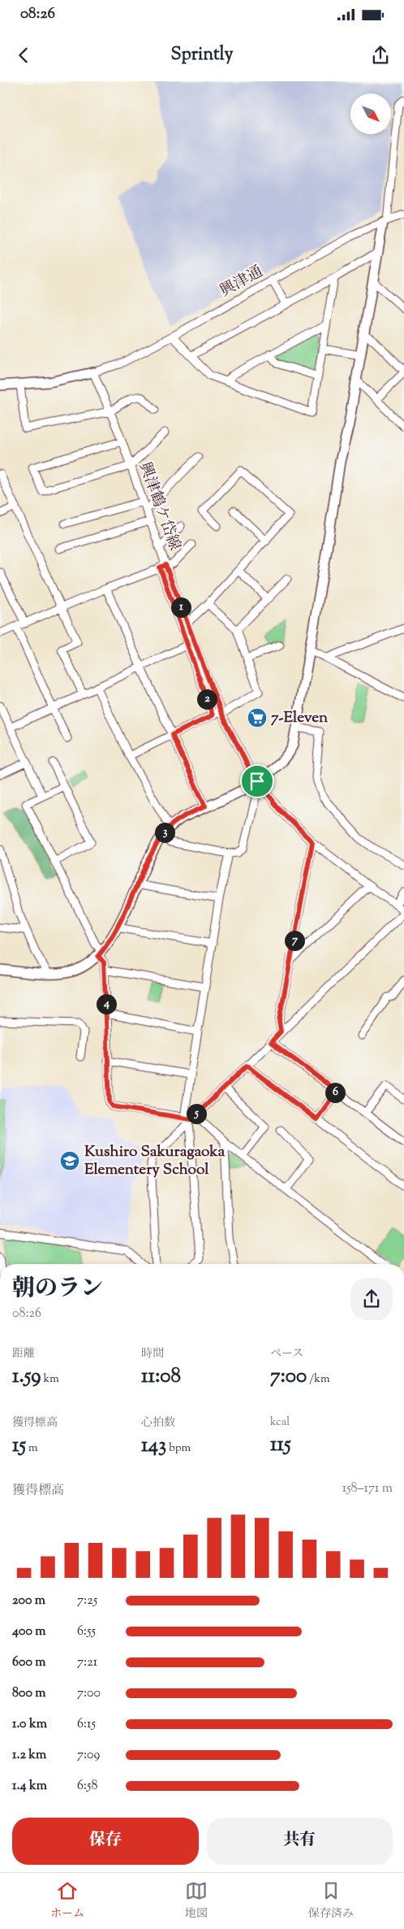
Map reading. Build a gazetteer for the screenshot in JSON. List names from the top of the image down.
{
  "streets": {
    "street": ["興津通", "興津鶴ケ岱線"]
  },
  "crossings": [
    ["興津通", "興津鶴ケ岱線"]
  ],
  "places": {
    "supermarket": ["7-Eleven"],
    "school or university": ["Kushiro Sakuragaoka Elementery School"]
  },
  "north": "bottom right",
  "page": {
    "status": "08:26",
    "header": "Sprintly",
    "pins": [
      "1",
      "2",
      "3",
      "7",
      "4",
      "6",
      "5"
    ],
    "heading": ["朝のラン", "08:26"],
    "stats": [
      ["距離", "1.59 km"],
      ["時間", "11:08"],
      ["ペース", "7:00 /km"],
      ["獲得標高", "15 m"],
      ["心拍数", "143 bpm"],
      ["kcal", "115"]
    ],
    "chart": ["獲得標高", "158–171 m"],
    "list": [
      {
        "name": "200 m",
        "note": "7:25"
      },
      {
        "name": "400 m",
        "note": "6:55"
      },
      {
        "name": "600 m",
        "note": "7:21"
      },
      {
        "name": "800 m",
        "note": "7:00"
      },
      {
        "name": "1.0 km",
        "note": "6:15"
      },
      {
        "name": "1.2 km",
        "note": "7:09"
      },
      {
        "name": "1.4 km",
        "note": "6:58"
      }
    ],
    "buttons": ["保存", "共有"],
    "tabs": ["ホーム", "地図", "保存済み"]
  }
}
